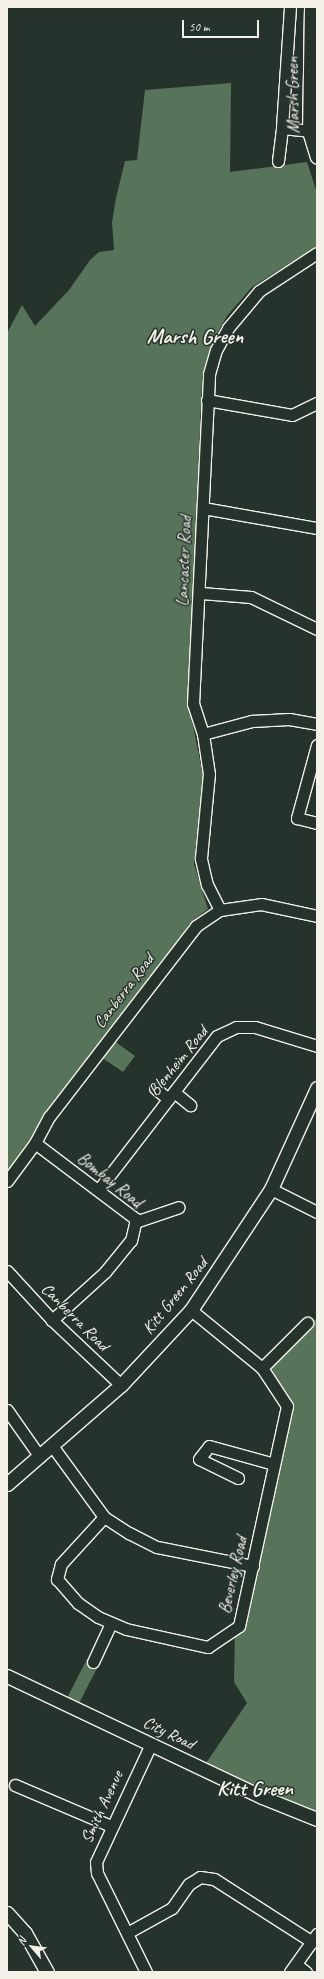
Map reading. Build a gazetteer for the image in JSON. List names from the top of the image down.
{
  "streets": {
    "street": [
      "Marsh Green",
      "Lancaster Road",
      "Canberra Road",
      "Blenheim Road",
      "Bombay Road",
      "Kitt Green Road",
      "Beverley Road",
      "City Road",
      "Smith Avenue"
    ]
  },
  "crossings": [
    ["Lancaster Road", "Canberra Road"],
    ["Canberra Road", "Bombay Road"],
    ["Canberra Road", "Kitt Green Road"],
    ["Blenheim Road", "Bombay Road"],
    ["Kitt Green Road", "Beverley Road"],
    ["City Road", "Smith Avenue"]
  ],
  "districts": ["Marsh Green", "Kitt Green"],
  "scale_bar": "50 m",
  "north": "top left"
}
